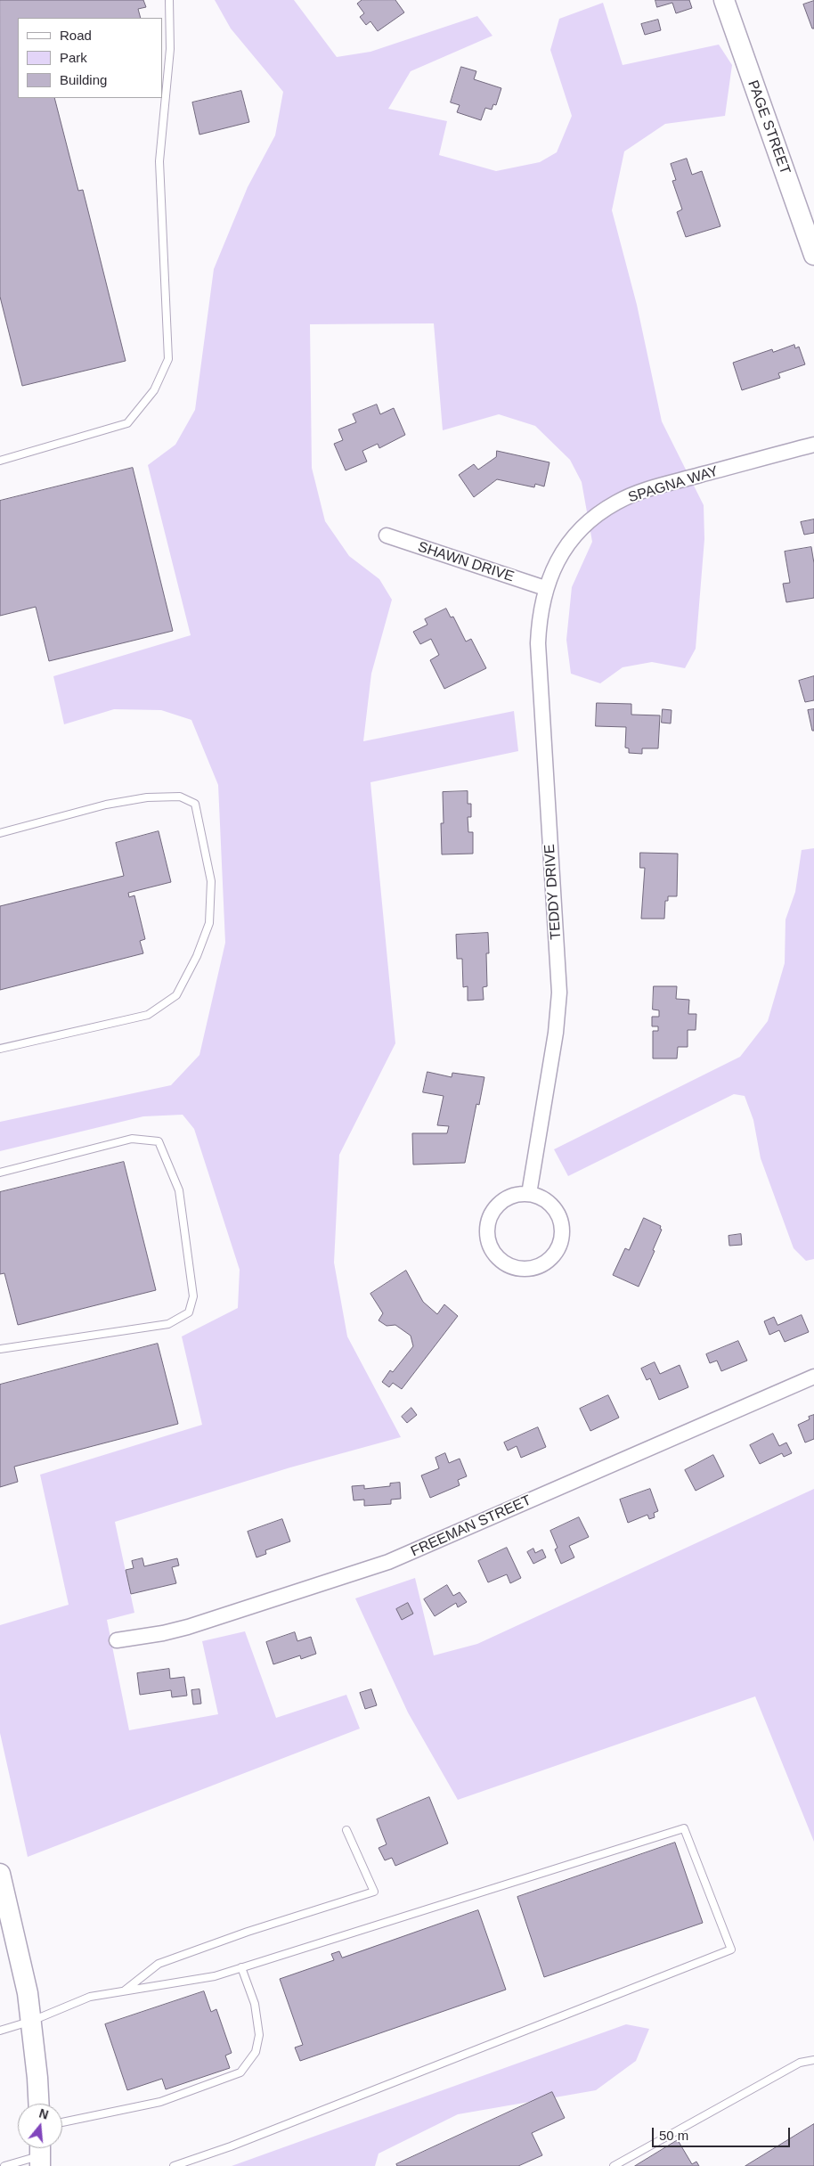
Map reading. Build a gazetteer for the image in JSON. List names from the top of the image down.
{
  "streets": {
    "main road": ["PAGE STREET"],
    "street": [
      "SPAGNA WAY",
      "SHAWN DRIVE",
      "TEDDY DRIVE",
      "FREEMAN STREET"
    ]
  },
  "crossings": [
    ["SPAGNA WAY", "SHAWN DRIVE"],
    ["SPAGNA WAY", "TEDDY DRIVE"],
    ["SHAWN DRIVE", "TEDDY DRIVE"]
  ],
  "legend": ["Road", "Park", "Building"],
  "scale_bar": "50 m",
  "north": "top"
}
